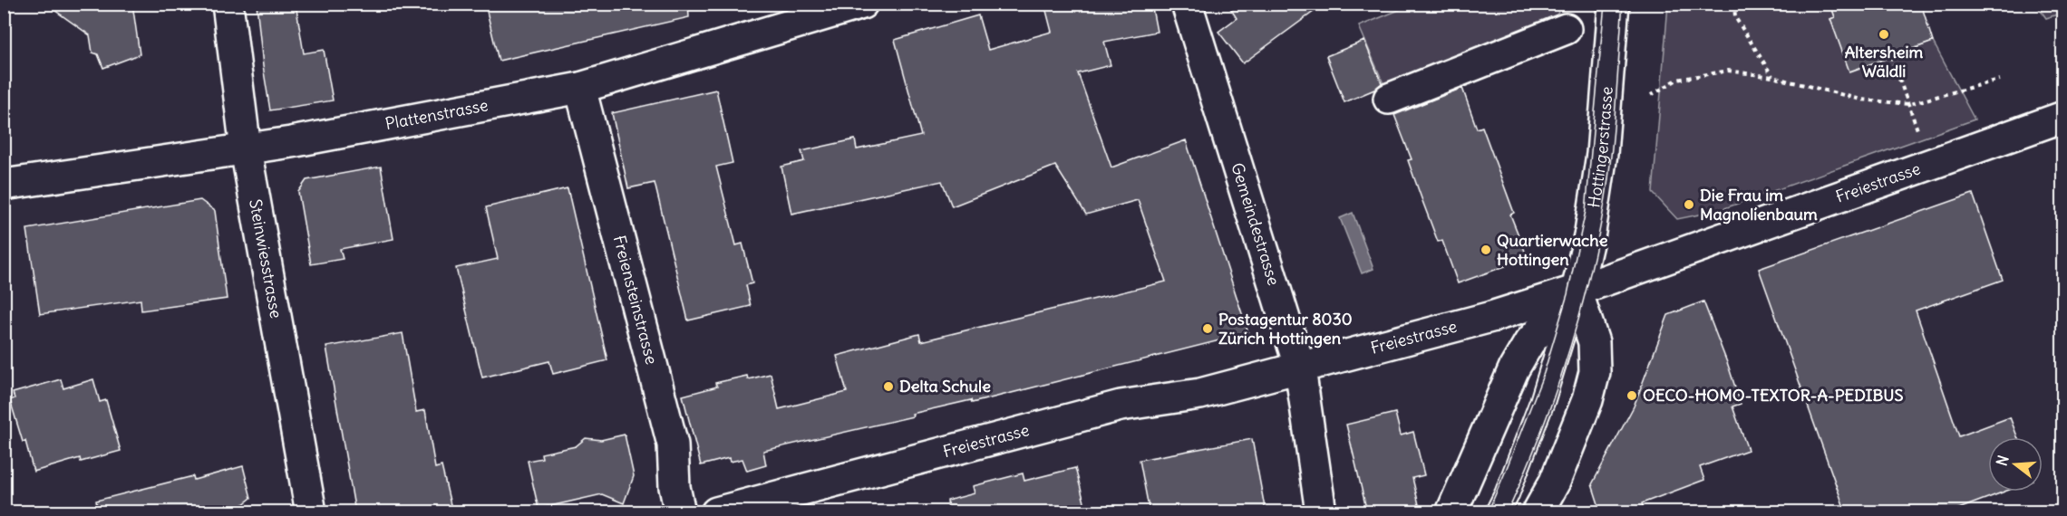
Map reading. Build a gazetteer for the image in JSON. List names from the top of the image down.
{
  "streets": {
    "street": [
      "Plattenstrasse",
      "Hottingerstrasse",
      "Freiestrasse",
      "Gemeindestrasse",
      "Steinwiesstrasse",
      "Freiensteinstrasse"
    ]
  },
  "crossings": [
    ["Plattenstrasse", "Steinwiesstrasse"],
    ["Plattenstrasse", "Freiensteinstrasse"],
    ["Hottingerstrasse", "Freiestrasse"],
    ["Freiestrasse", "Gemeindestrasse"]
  ],
  "places": [
    "Altersheim Wäldli",
    "Die Frau im Magnolienbaum",
    "Quartierwache Hottingen",
    "Postagentur 8030 Zürich Hottingen",
    "Delta Schule",
    "OECO-HOMO-TEXTOR-A-PEDIBUS"
  ],
  "north": "left"
}
